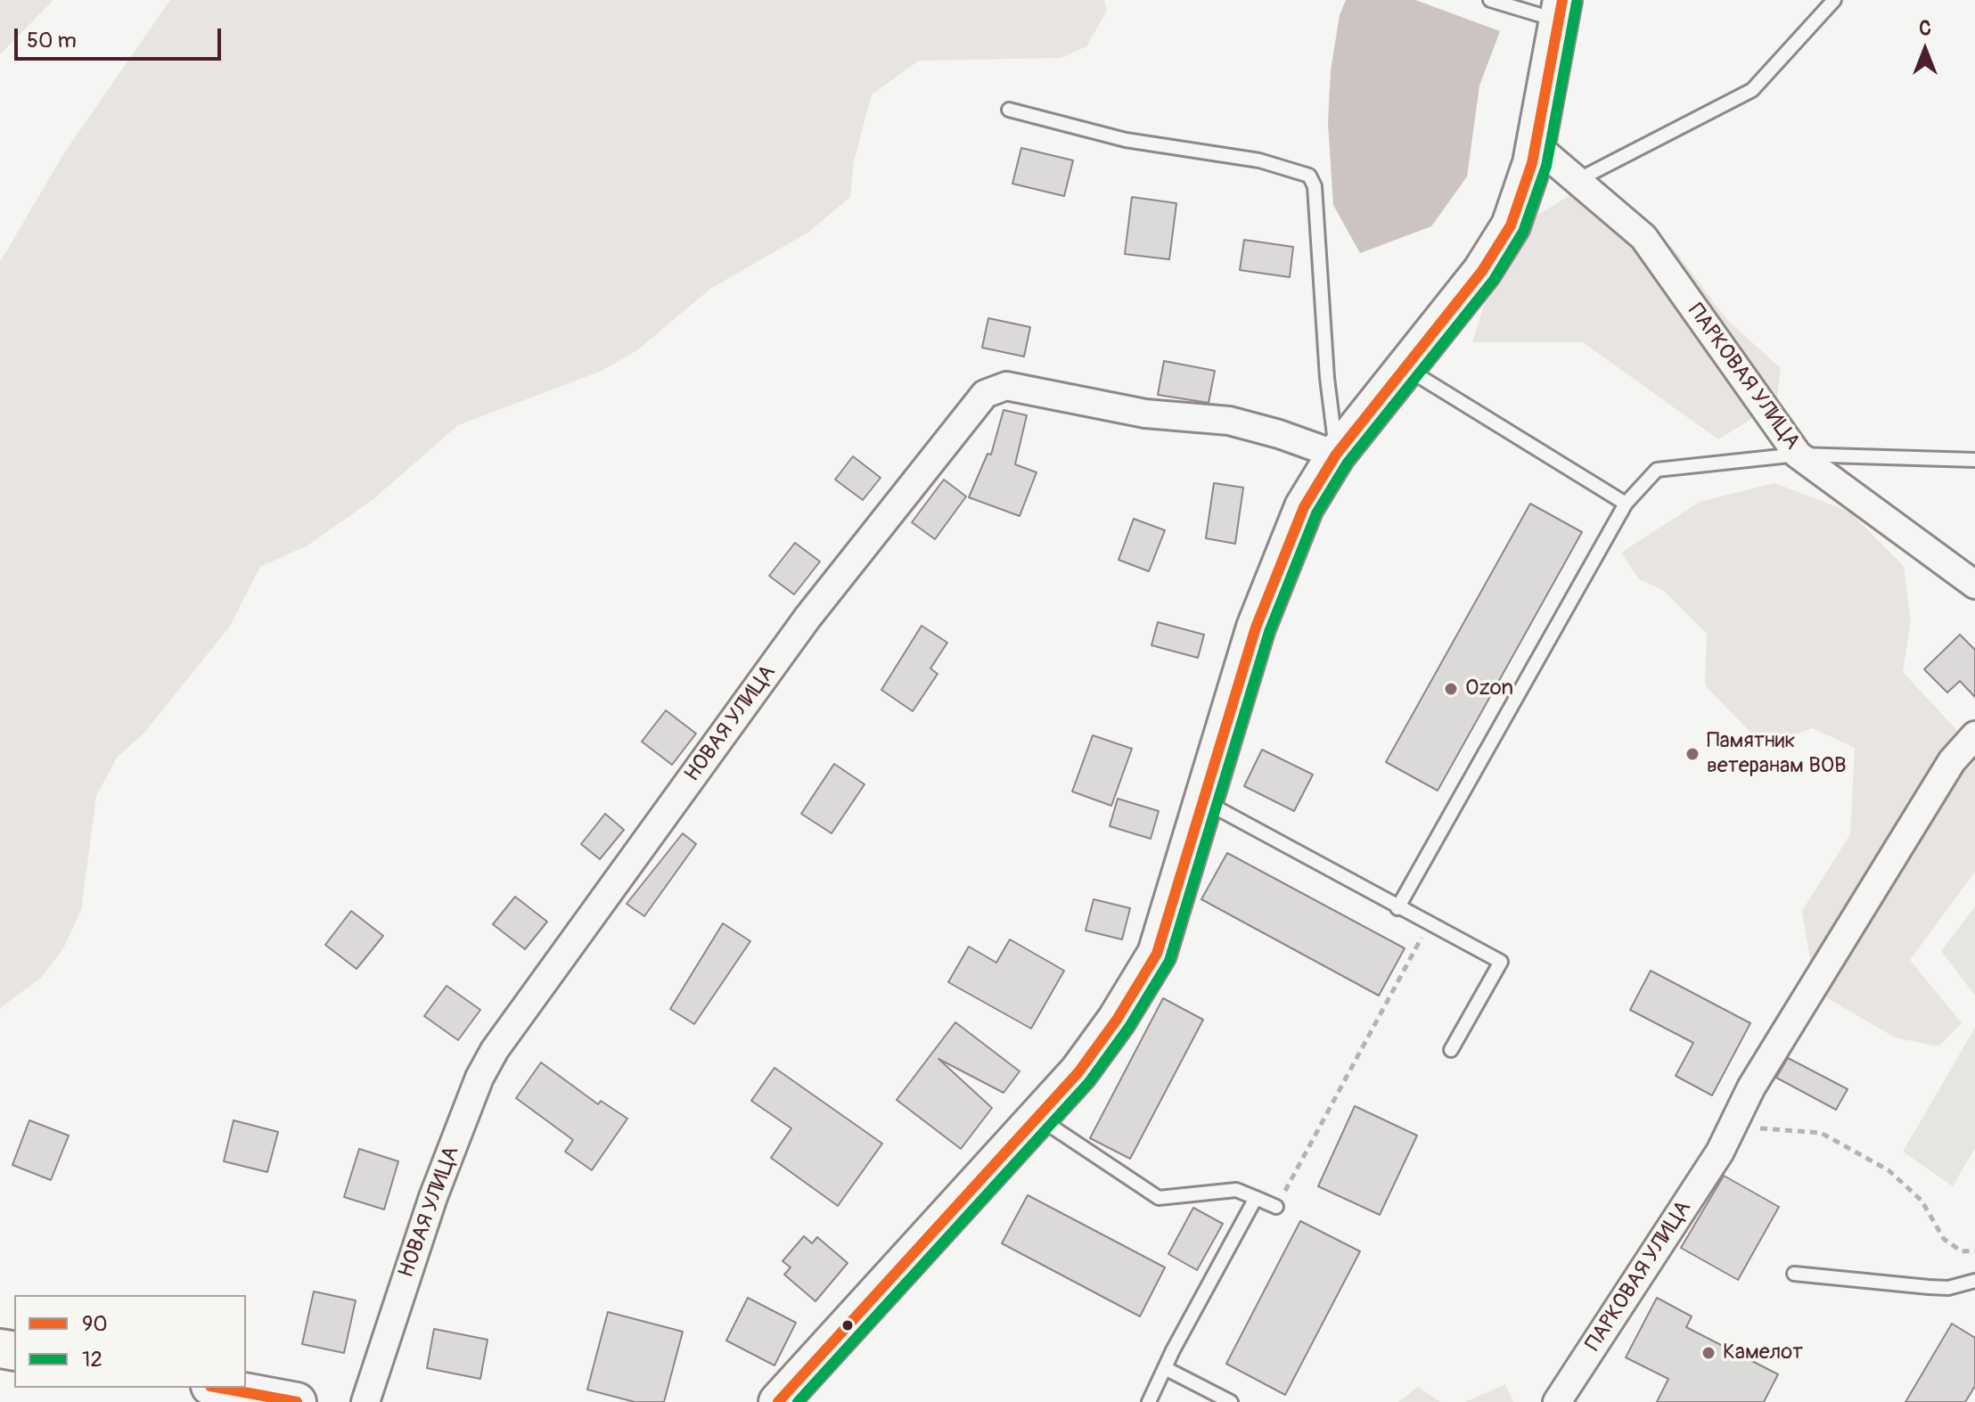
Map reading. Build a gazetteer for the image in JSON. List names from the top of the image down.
{
  "streets": {
    "street": ["ПАРКОВАЯ УЛИЦА", "НОВАЯ УЛИЦА"]
  },
  "places": ["Ozon", "Памятник ветеранам ВОВ", "Камелот"],
  "lines": ["transit line 90", "transit line 12"],
  "legend": ["90", "12"],
  "scale_bar": "50 m",
  "north": "top"
}
